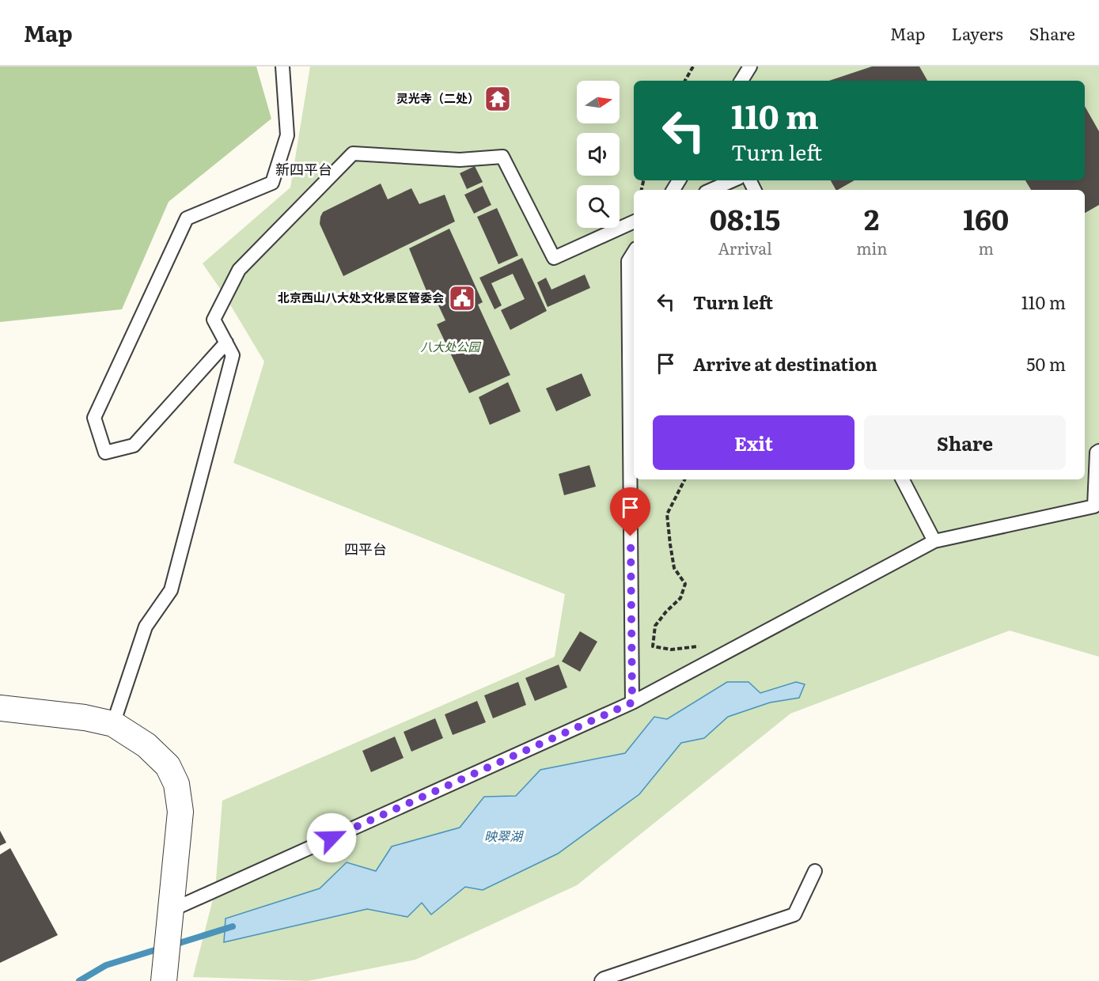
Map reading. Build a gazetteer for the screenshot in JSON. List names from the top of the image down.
{
  "districts": ["新四平台", "四平台"],
  "water": ["映翠湖"],
  "parks": ["八大处公园"],
  "places": {
    "temple": ["灵光寺（二处）"],
    "public building": ["北京西山八大处文化景区管委会"]
  },
  "north": "right",
  "page": {
    "header": "Map",
    "nav": ["Map", "Layers", "Share"],
    "turn": ["110 m", "Turn left"],
    "eta": [
      "08:15",
      "Arrival",
      "2",
      "min",
      "160",
      "m"
    ],
    "list": [
      {
        "name": "Turn left",
        "value": "110 m"
      },
      {
        "name": "Arrive at destination",
        "value": "50 m"
      }
    ],
    "buttons": ["Exit", "Share"]
  }
}
